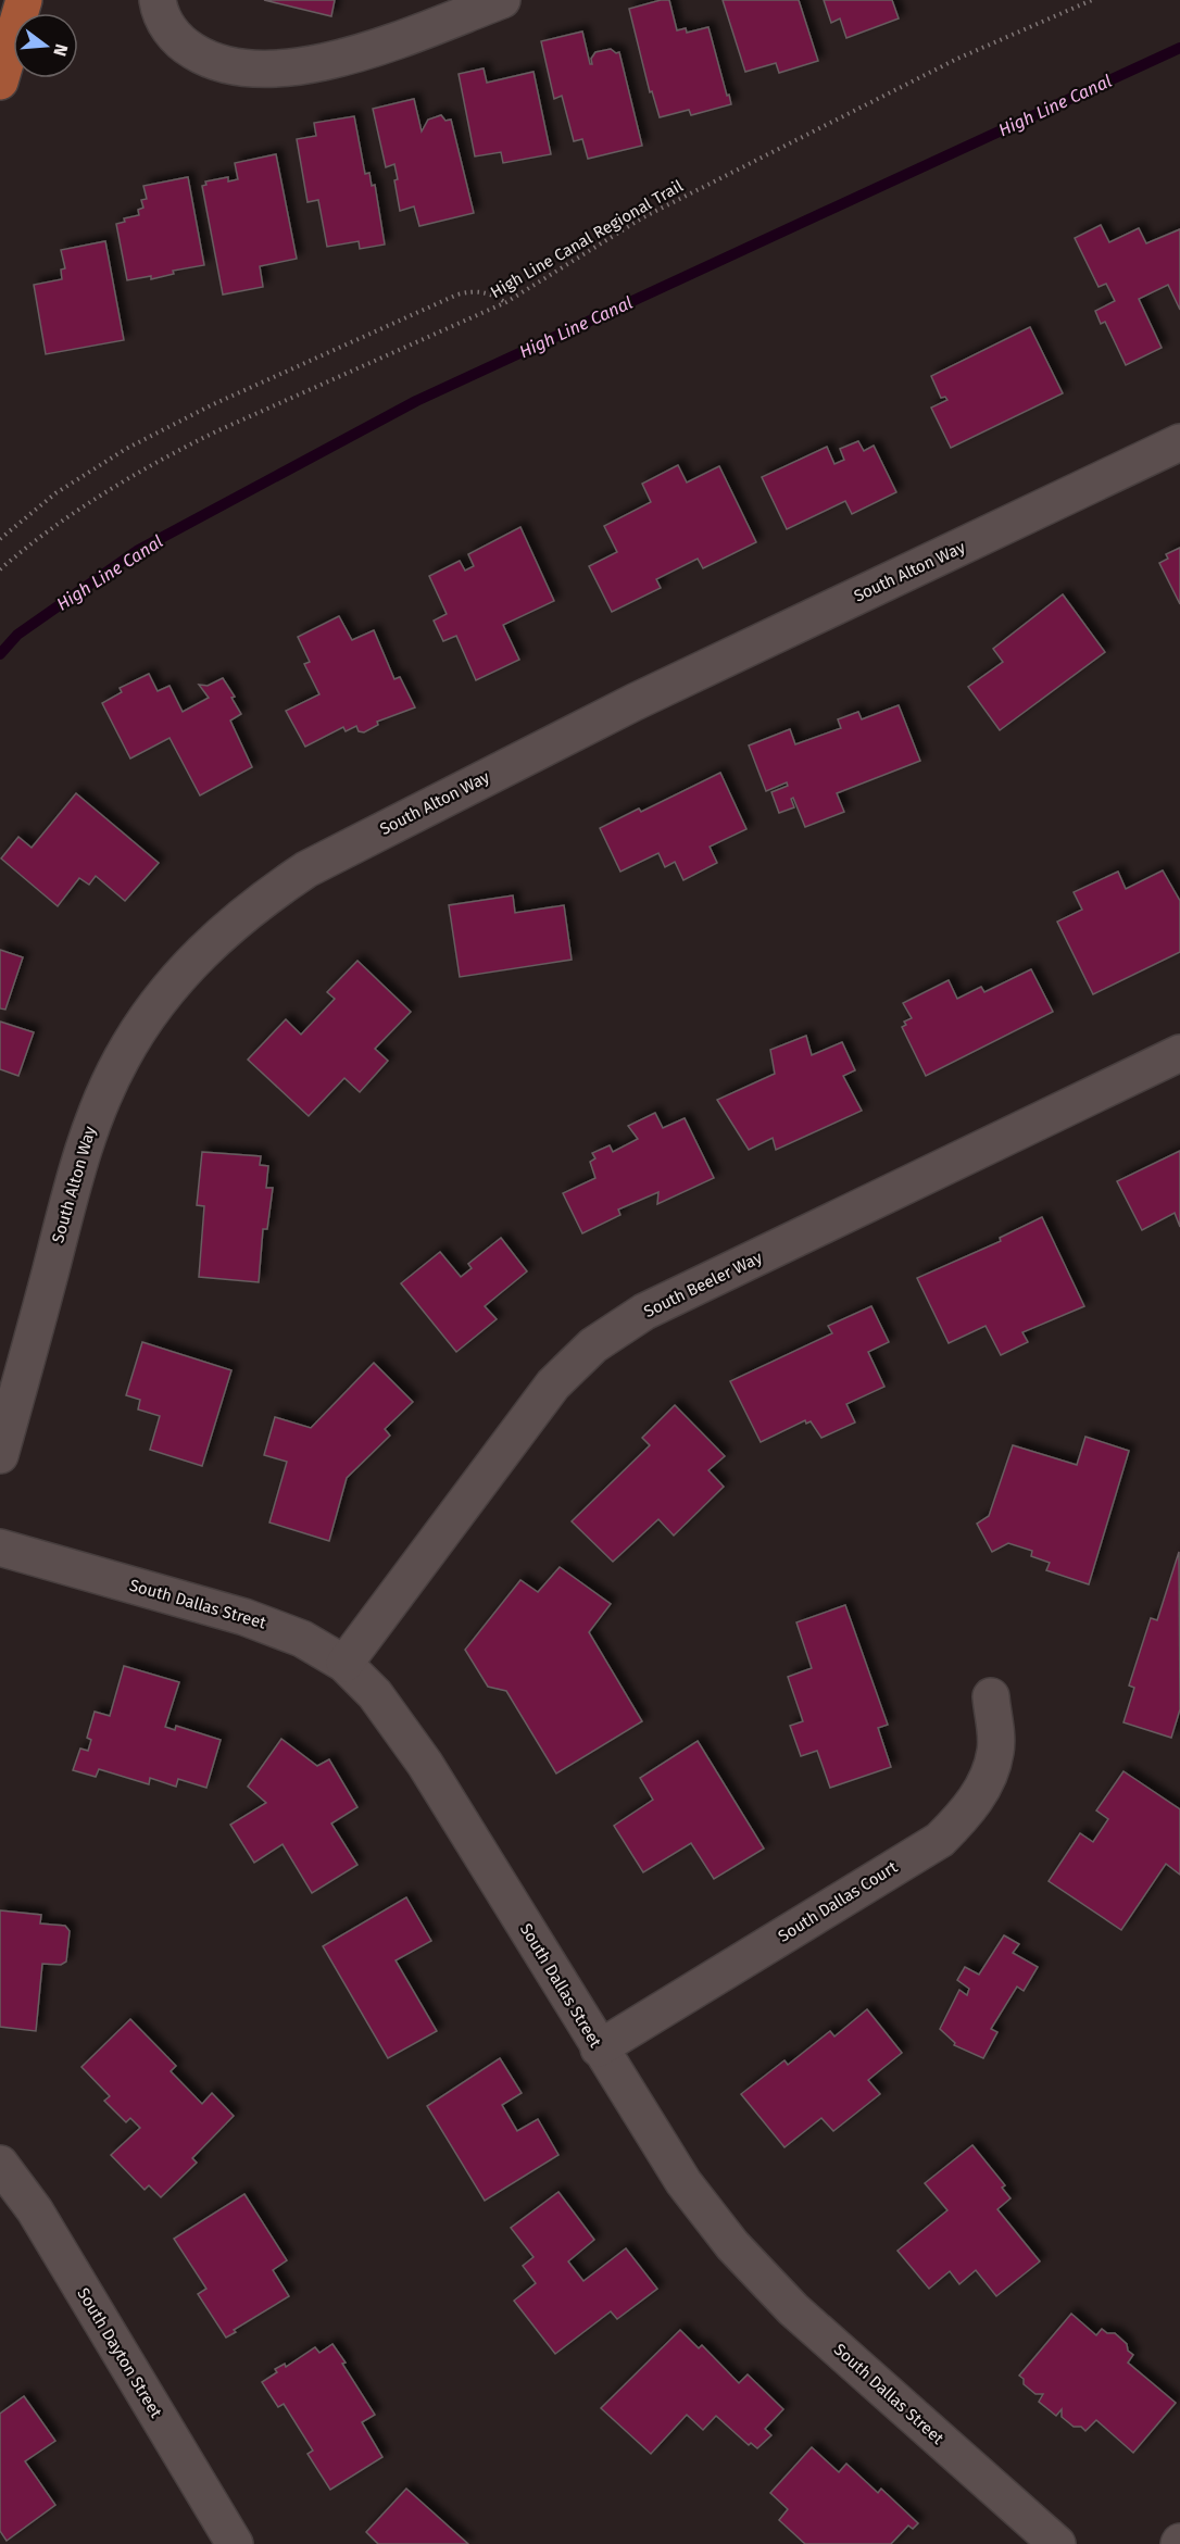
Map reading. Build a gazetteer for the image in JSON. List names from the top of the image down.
{
  "streets": {
    "street": [
      "South Alton Way",
      "South Beeler Way",
      "South Dallas Street",
      "South Dallas Court",
      "South Dayton Street"
    ],
    "path": ["High Line Canal Regional Trail"]
  },
  "crossings": [
    ["South Beeler Way", "South Dallas Street"],
    ["South Dallas Street", "South Dallas Court"]
  ],
  "water": ["High Line Canal"],
  "north": "right"
}
